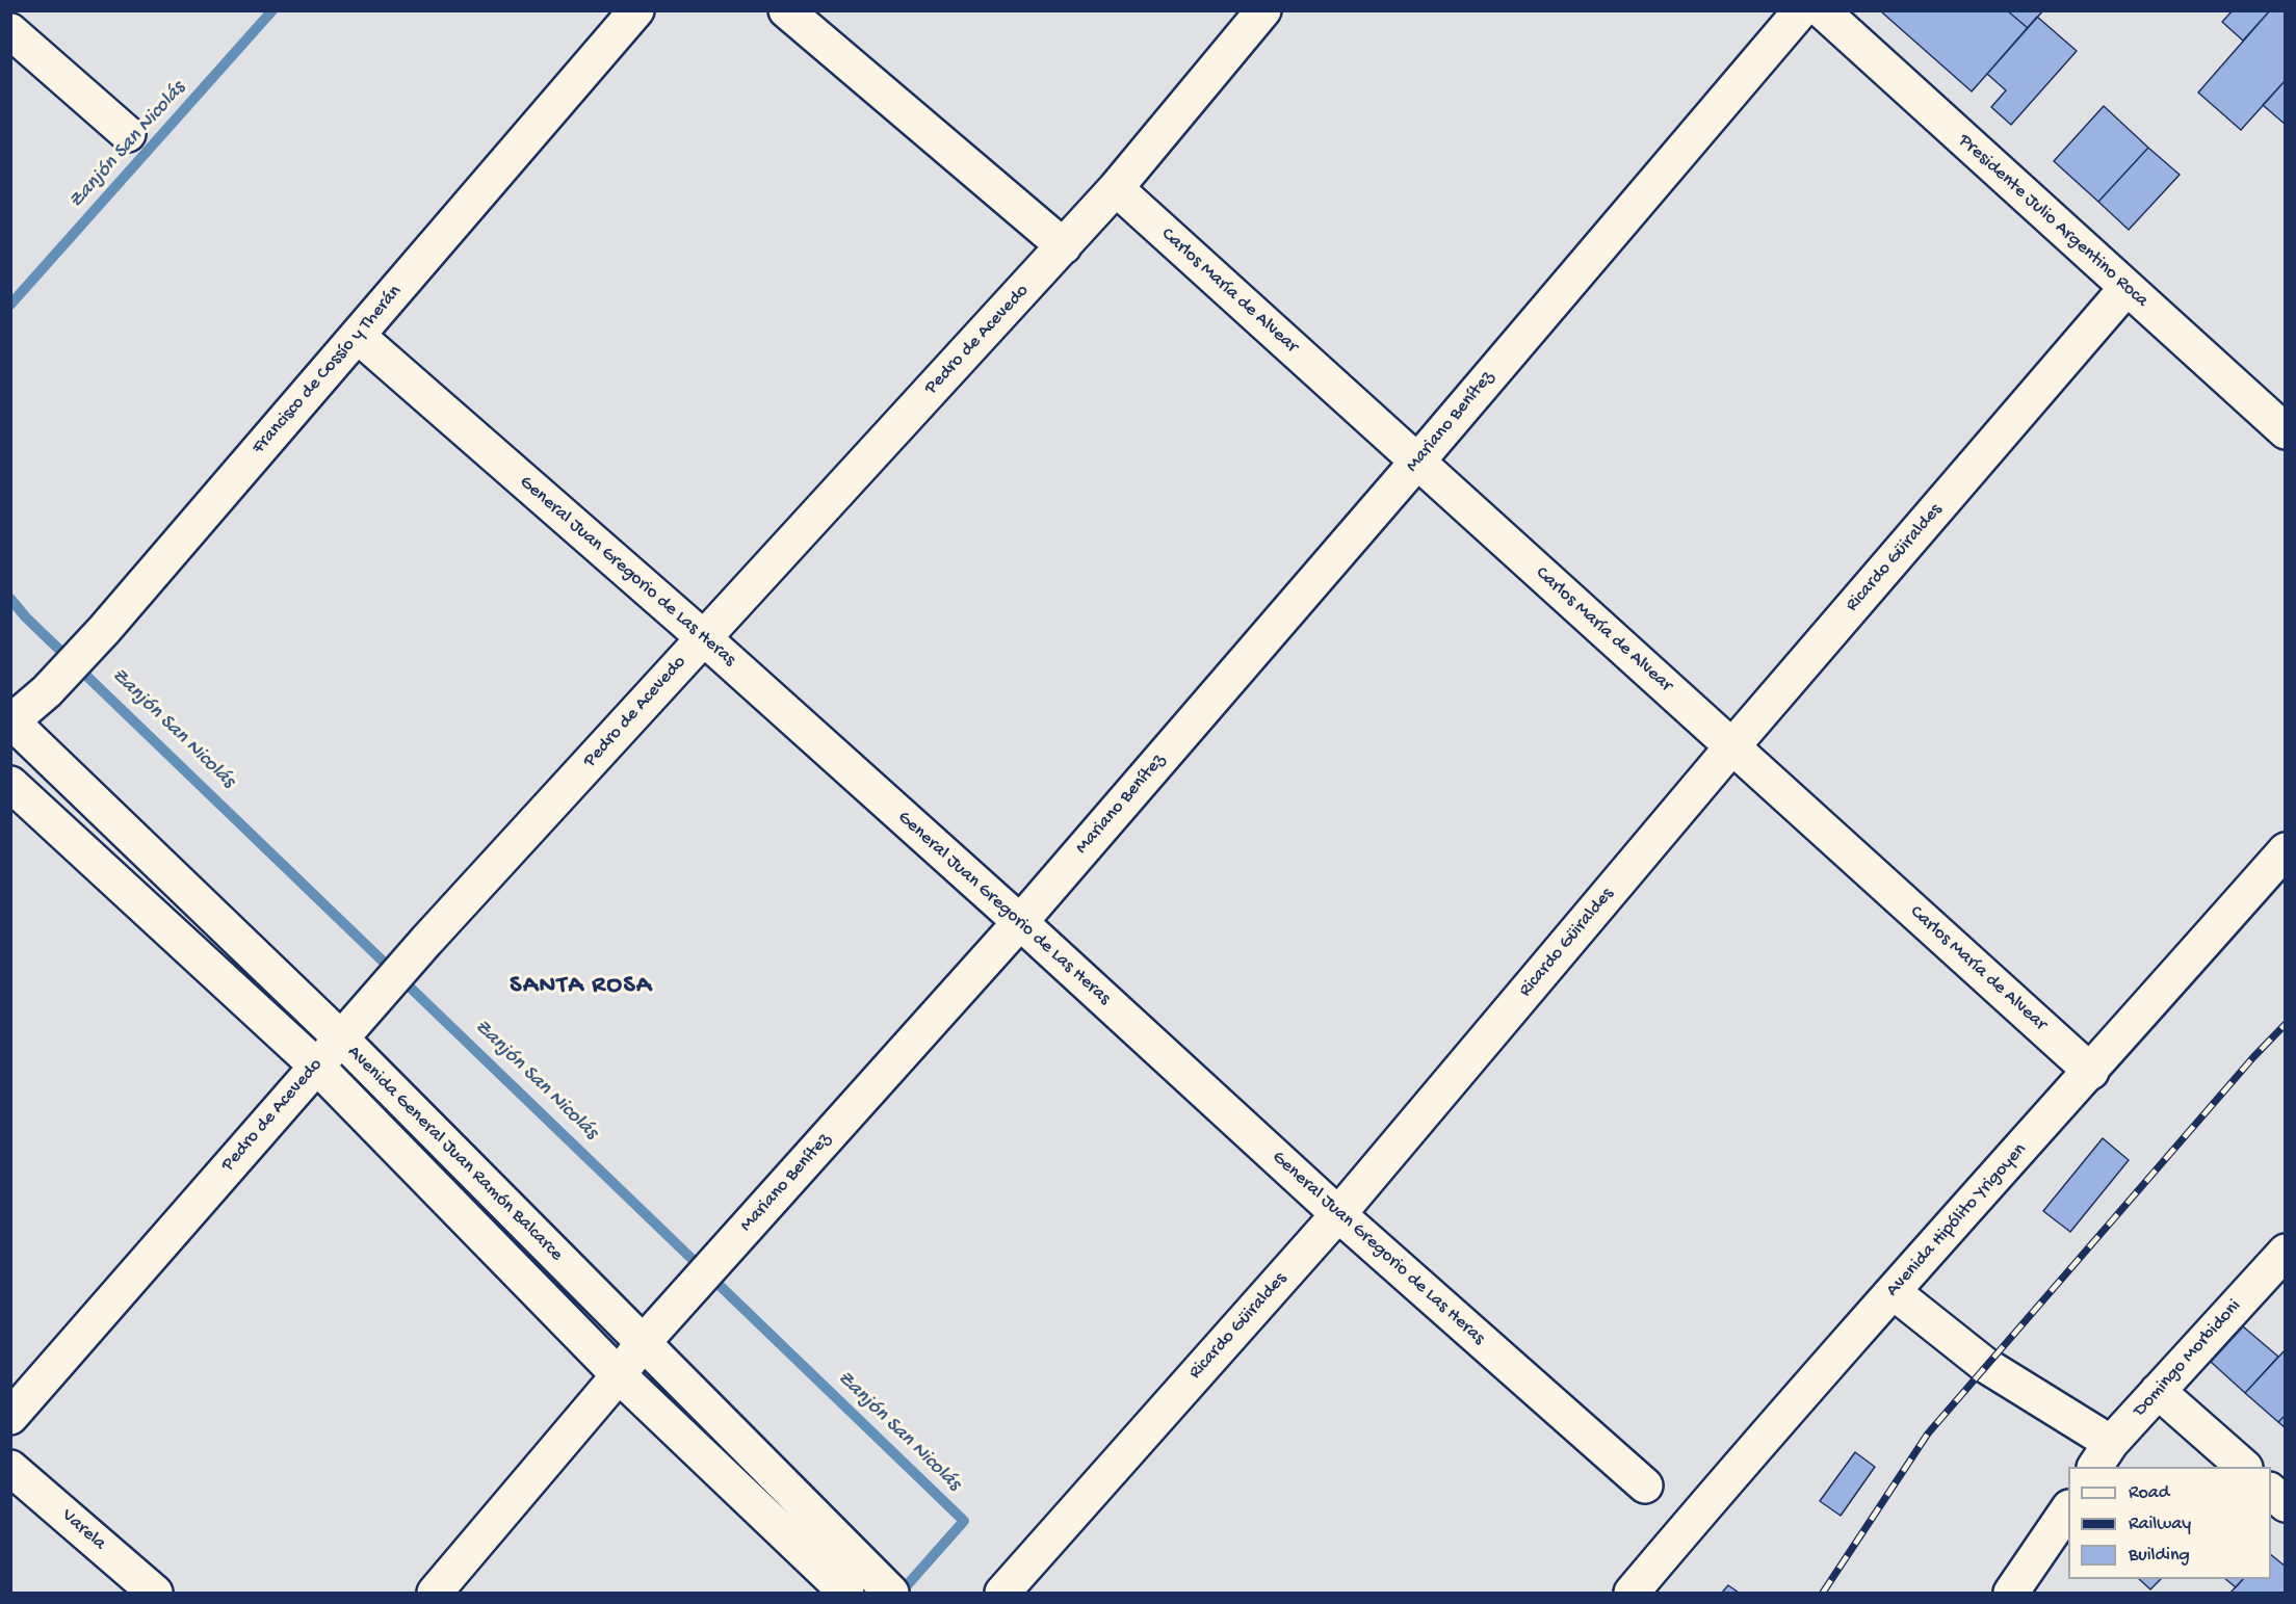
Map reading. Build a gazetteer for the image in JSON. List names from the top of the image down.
{
  "streets": {
    "street": [
      "Presidente Julio Argentino Roca",
      "Carlos María de Alvear",
      "Pedro de Acevedo",
      "Francisco de Cossío y Therán",
      "Mariano Benítez",
      "Ricardo Güiraldes",
      "General Juan Gregorio de Las Heras",
      "Avenida General Juan Ramón Balcarce",
      "Avenida Hipólito Yrigoyen",
      "Domingo Morbidoni",
      "Varela"
    ]
  },
  "crossings": [
    ["Presidente Julio Argentino Roca", "Ricardo Güiraldes"],
    ["Carlos María de Alvear", "Pedro de Acevedo"],
    ["Carlos María de Alvear", "Mariano Benítez"],
    ["Carlos María de Alvear", "Ricardo Güiraldes"],
    ["Carlos María de Alvear", "Avenida Hipólito Yrigoyen"],
    ["Pedro de Acevedo", "General Juan Gregorio de Las Heras"],
    ["Pedro de Acevedo", "Avenida General Juan Ramón Balcarce"],
    ["Francisco de Cossío y Therán", "General Juan Gregorio de Las Heras"],
    ["Francisco de Cossío y Therán", "Avenida General Juan Ramón Balcarce"],
    ["Mariano Benítez", "General Juan Gregorio de Las Heras"],
    ["Mariano Benítez", "Avenida General Juan Ramón Balcarce"],
    ["Ricardo Güiraldes", "General Juan Gregorio de Las Heras"]
  ],
  "districts": ["SANTA ROSA"],
  "water": ["Zanjón San Nicolás"],
  "legend": ["Road", "Railway", "Building"]
}
